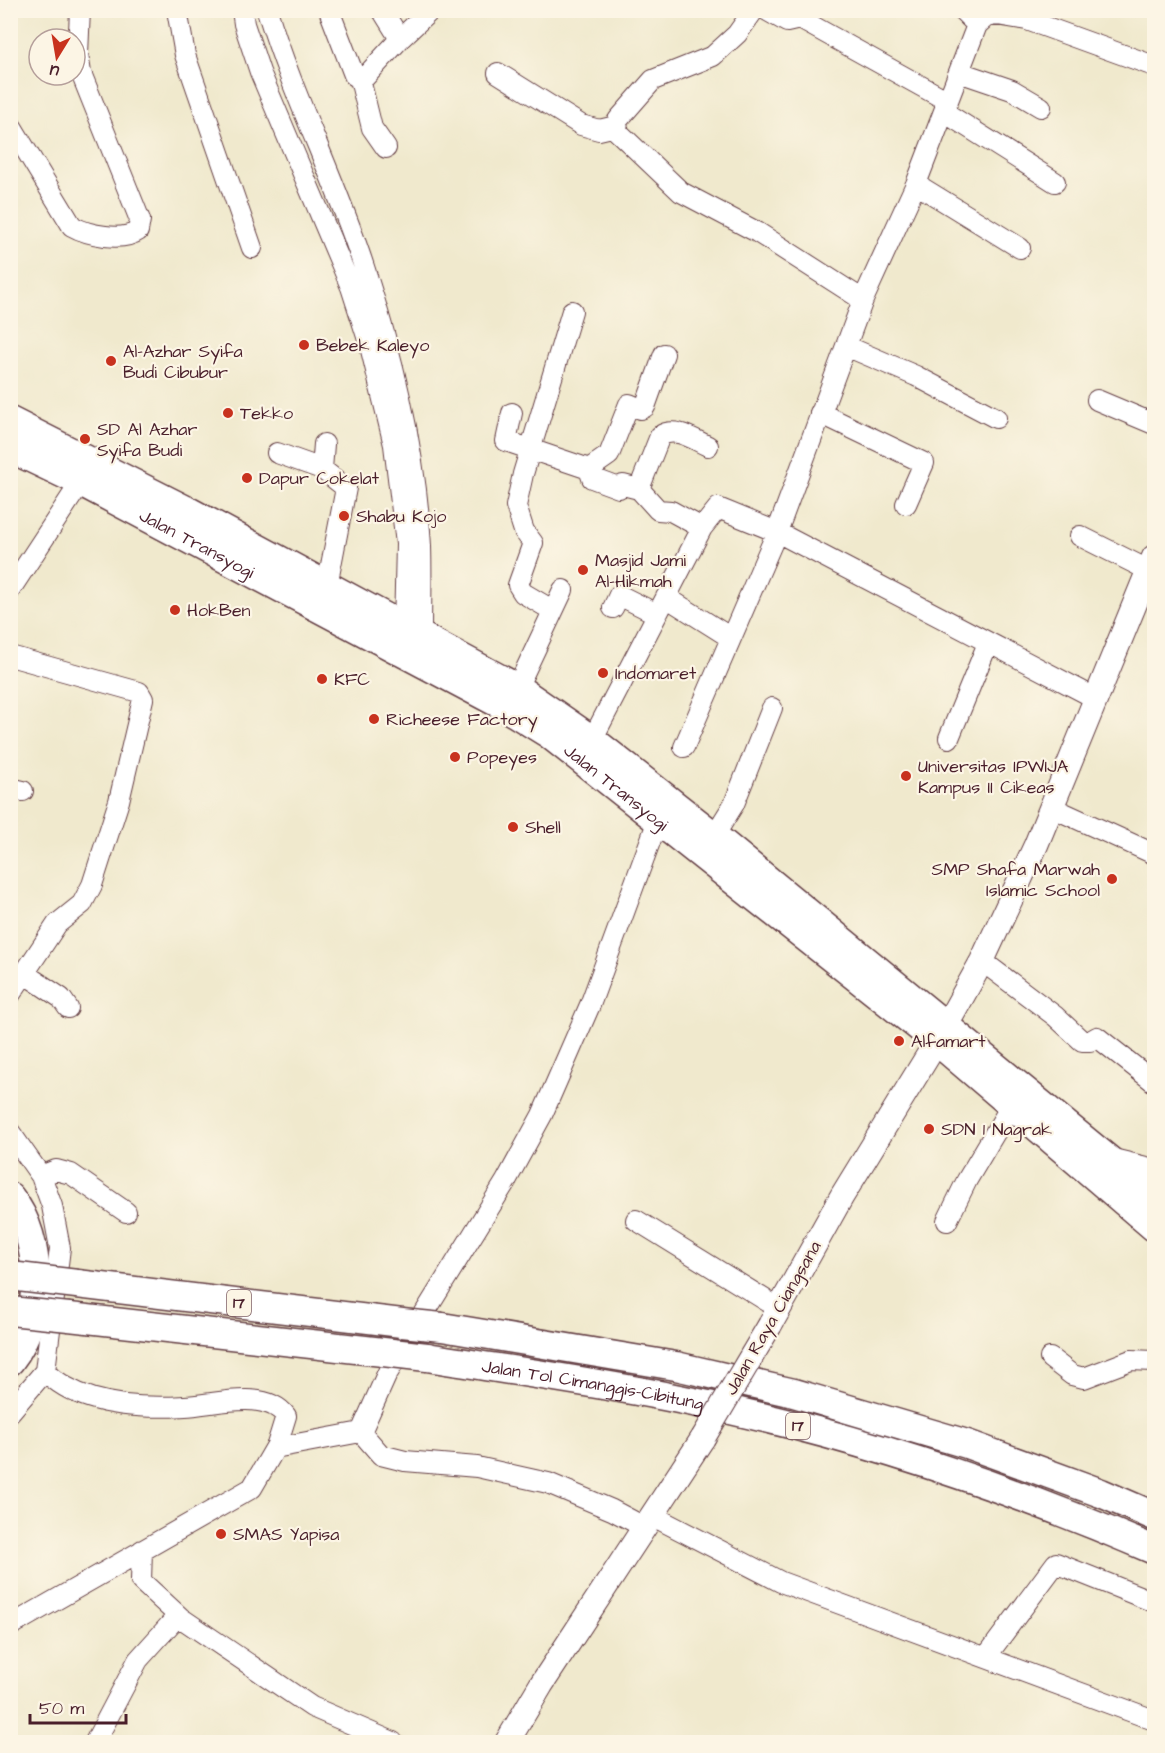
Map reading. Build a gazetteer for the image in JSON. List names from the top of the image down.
{
  "streets": {
    "highway": ["Jalan Transyogi", "17", "Jalan Tol Cimanggis–Cibitung"],
    "main road": ["Jalan Raya Ciangsana"]
  },
  "crossings": [
    ["Jalan Transyogi", "Jalan Raya Ciangsana"]
  ],
  "places": [
    "Bebek Kaleyo",
    "Al-Azhar Syifa Budi Cibubur",
    "Tekko",
    "SD Al Azhar Syifa Budi",
    "Dapur Cokelat",
    "Shabu Kojo",
    "Masjid Jami Al-Hikmah",
    "HokBen",
    "Indomaret",
    "KFC",
    "Richeese Factory",
    "Popeyes",
    "Universitas IPWIJA Kampus II Cikeas",
    "Shell",
    "SMP Shafa Marwah Islamic School",
    "Alfamart",
    "SDN 1 Nagrak",
    "SMAS Yapisa"
  ],
  "scale_bar": "50 m",
  "north": "bottom"
}
